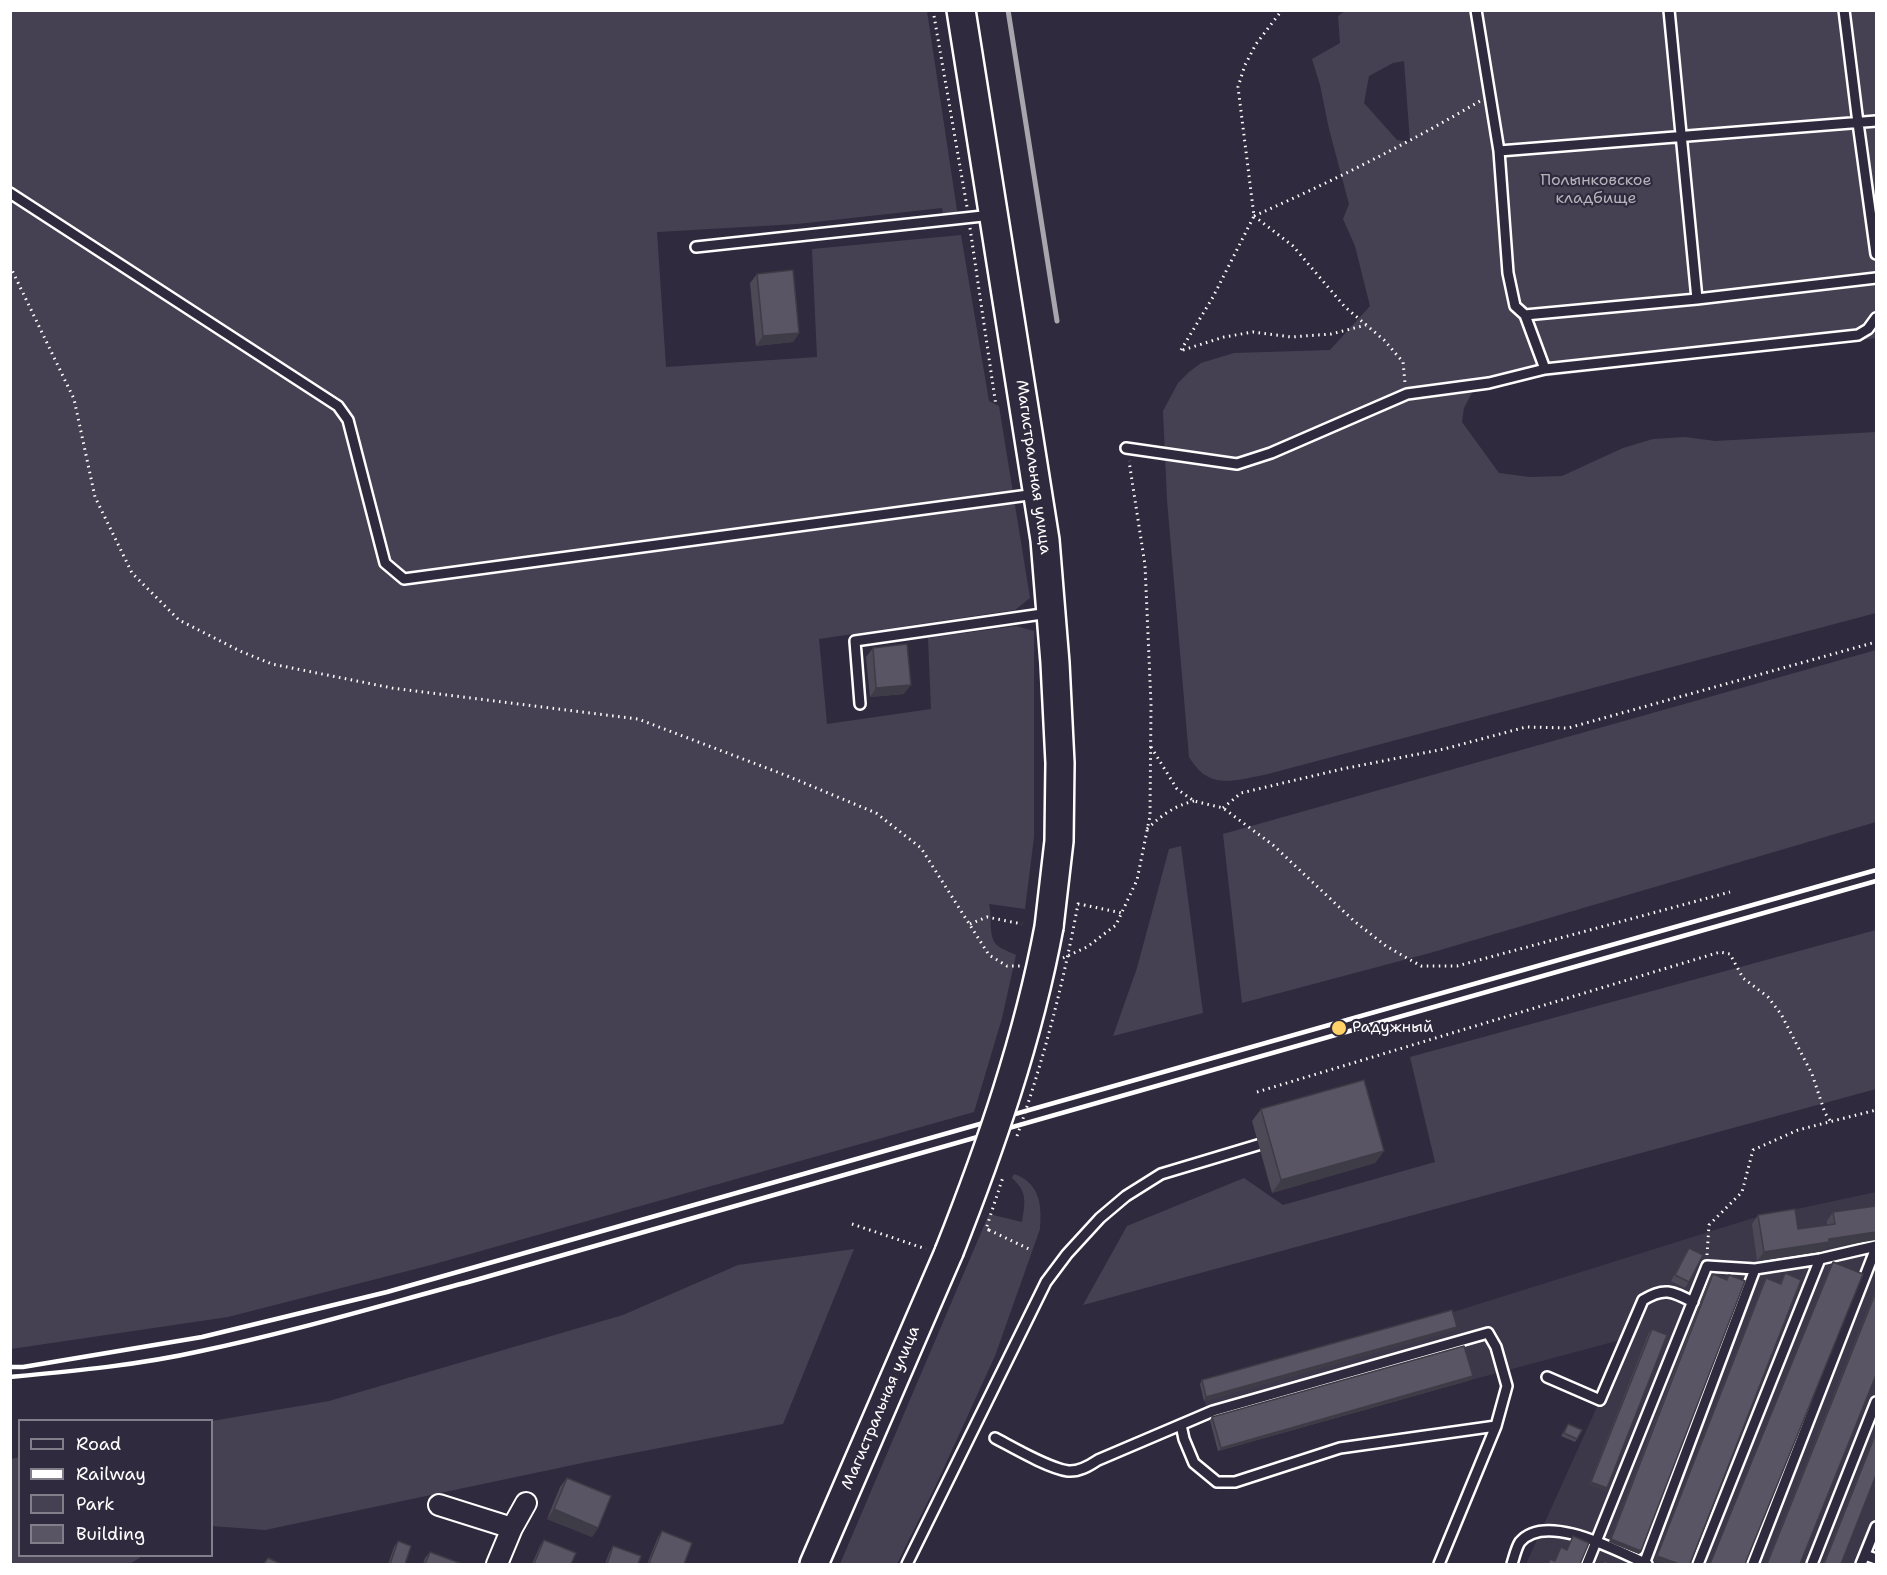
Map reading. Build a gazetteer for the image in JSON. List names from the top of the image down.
{
  "streets": {
    "main road": ["Магистральная улица"]
  },
  "parks": ["Полынковское кладбище"],
  "places": ["Радужный"],
  "legend": [
    "Road",
    "Railway",
    "Park",
    "Building"
  ]
}
